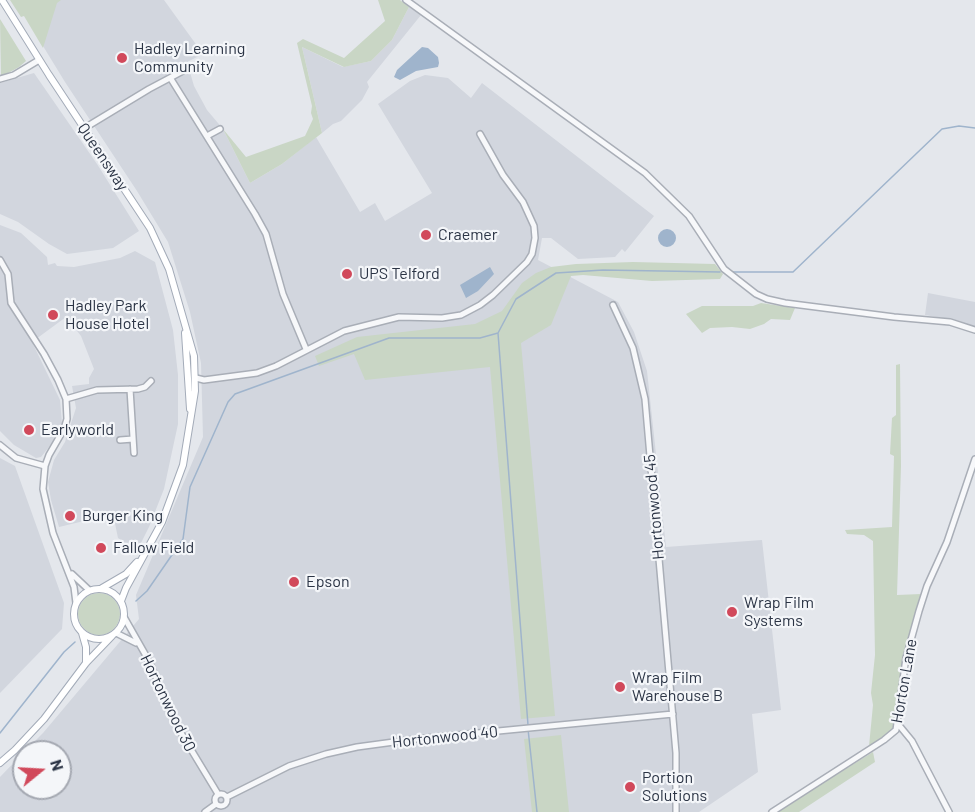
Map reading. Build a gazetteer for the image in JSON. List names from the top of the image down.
{
  "streets": {
    "main road": ["Queensway"],
    "street": [
      "Hortonwood 45",
      "Horton Lane",
      "Hortonwood 30",
      "Hortonwood 40"
    ]
  },
  "crossings": [
    ["Queensway", "Hortonwood 30"],
    ["Hortonwood 45", "Hortonwood 40"],
    ["Hortonwood 30", "Hortonwood 40"]
  ],
  "places": [
    "Hadley Learning Community",
    "Craemer",
    "UPS Telford",
    "Hadley Park House Hotel",
    "Earlyworld",
    "Burger King",
    "Fallow Field",
    "Epson",
    "Wrap Film Systems",
    "Wrap Film Warehouse B",
    "Portion Solutions"
  ],
  "north": "right"
}
